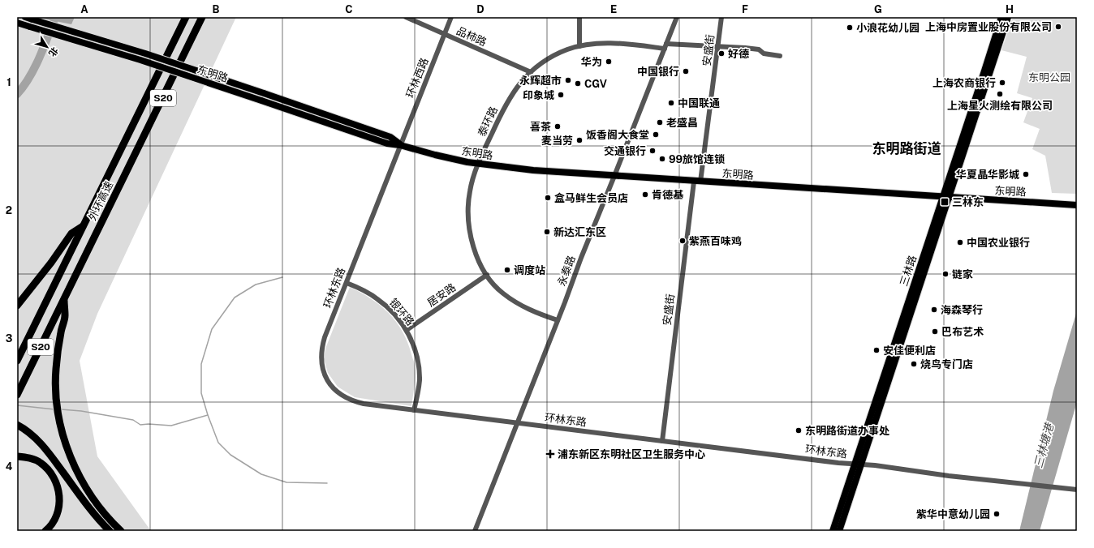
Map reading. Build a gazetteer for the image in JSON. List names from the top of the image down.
{
  "streets": {
    "highway": ["S20", "外环高速"],
    "main road": ["东明路", "三林路"],
    "street": [
      "品柿路",
      "安盛街",
      "环林西路",
      "泰环路",
      "永泰路",
      "环林东路",
      "居安路",
      "银环路"
    ]
  },
  "crossings": [
    ["品柿路", "环林西路"],
    ["品柿路", "泰环路"],
    ["安盛街", "东明路"],
    ["安盛街", "泰环路"],
    ["安盛街", "环林东路"],
    ["东明路", "环林西路"],
    ["东明路", "泰环路"],
    ["东明路", "永泰路"],
    ["东明路", "三林路"],
    ["东明路", "环林东路"],
    ["环林西路", "环林东路"],
    ["泰环路", "永泰路"],
    ["泰环路", "居安路"],
    ["永泰路", "环林东路"],
    ["三林路", "环林东路"],
    ["环林东路", "银环路"],
    ["居安路", "银环路"]
  ],
  "districts": ["东明路街道"],
  "water": ["三林塘港"],
  "parks": ["东明公园"],
  "places": {
    "other": [
      "上海中房置业股份有限公司",
      "小浪花幼儿园",
      "好德",
      "华为",
      "中国银行",
      "永辉超市",
      "上海农商银行",
      "CGV",
      "上海星火测绘有限公司",
      "印象城",
      "中国联通",
      "老盛昌",
      "喜茶",
      "饭香阁大食堂",
      "麦当劳",
      "交通银行",
      "99旅馆连锁",
      "华夏晶华影城",
      "肯德基",
      "盒马鲜生会员店",
      "新达汇东区",
      "紫燕百味鸡",
      "中国农业银行",
      "调度站",
      "链家",
      "海森琴行",
      "巴布艺术",
      "安佳便利店",
      "烧鸟专门店",
      "东明路街道办事处",
      "紫华中意幼儿园"
    ],
    "transit": ["三林东"],
    "health": ["浦东新区东明社区卫生服务中心"]
  },
  "north": "bottom right",
  "grid": {
    "columns": [
      "A",
      "B",
      "C",
      "D",
      "E",
      "F",
      "G",
      "H"
    ],
    "rows": [
      "1",
      "2",
      "3",
      "4"
    ]
  }
}
